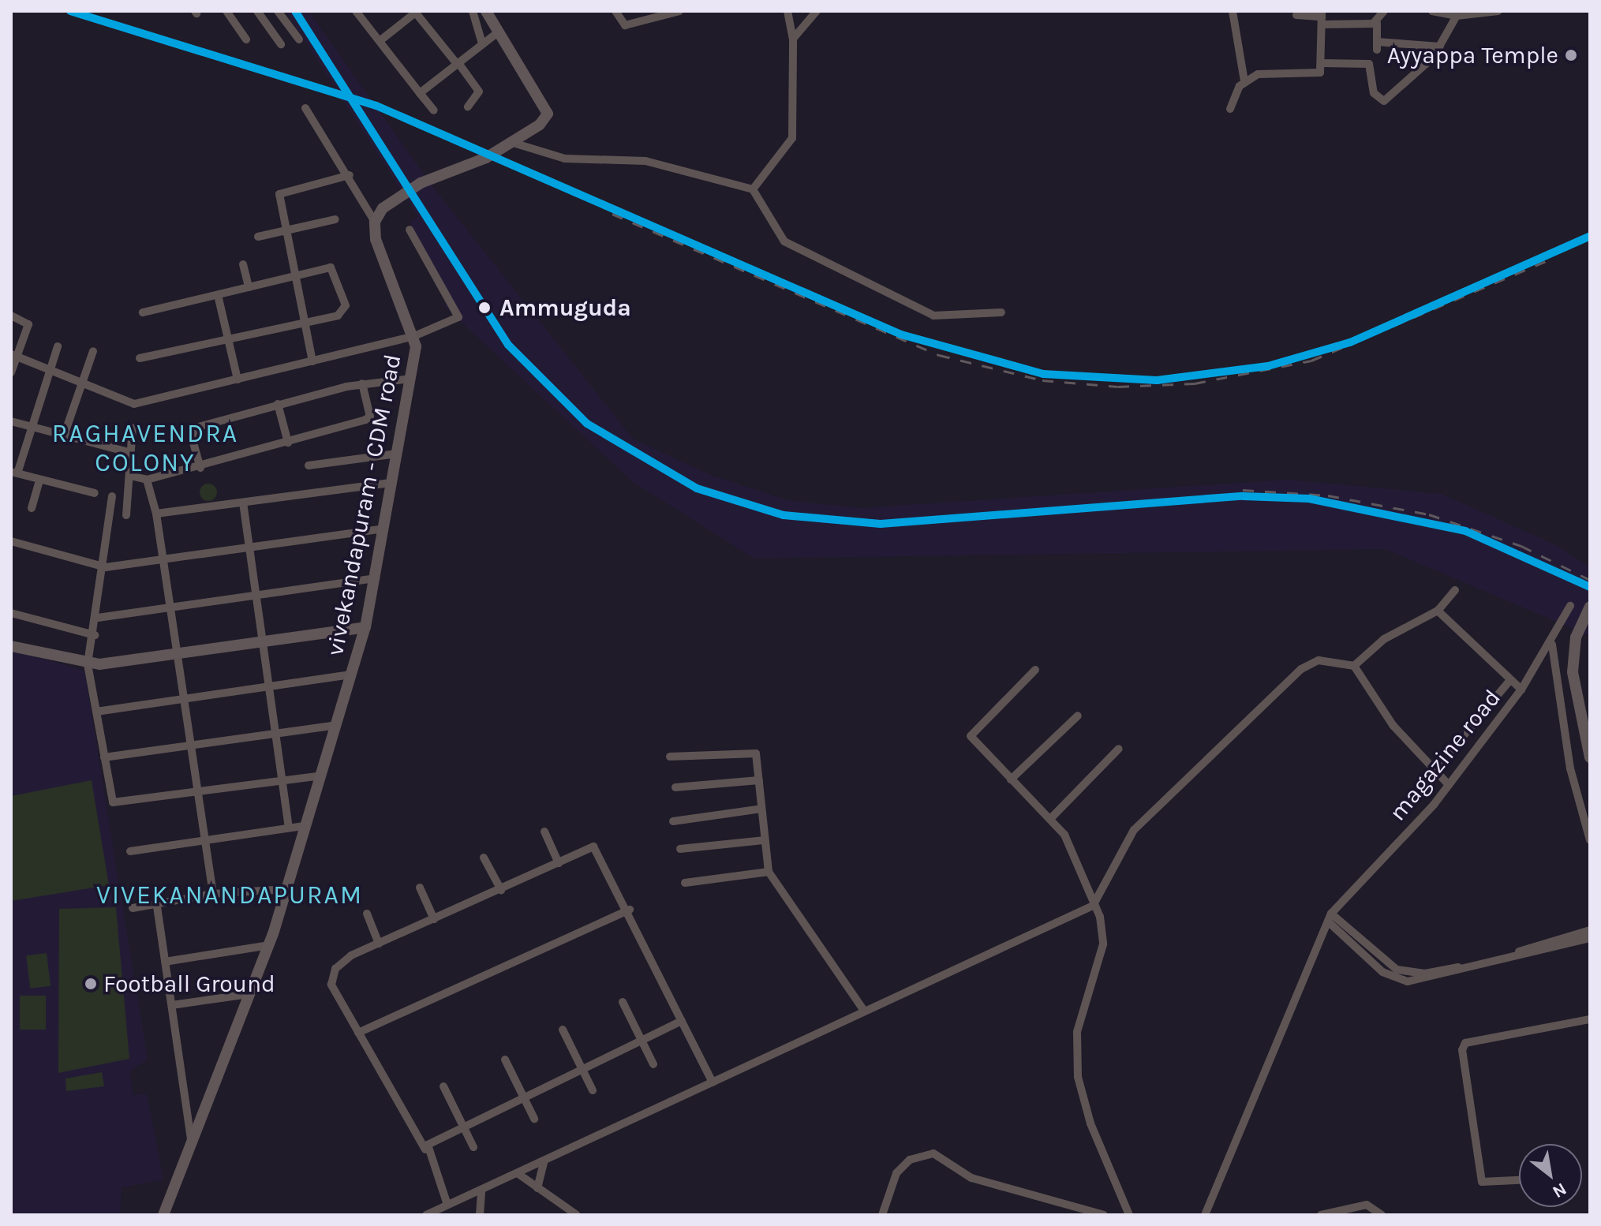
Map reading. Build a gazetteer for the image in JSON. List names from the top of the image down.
{
  "streets": {
    "street": ["vivekandapuram - CDM road", "magazine road"]
  },
  "districts": ["RAGHAVENDRA COLONY", "VIVEKANANDAPURAM"],
  "places": ["Ayyappa Temple", "Ammuguda", "Football Ground"],
  "north": "bottom right"
}
